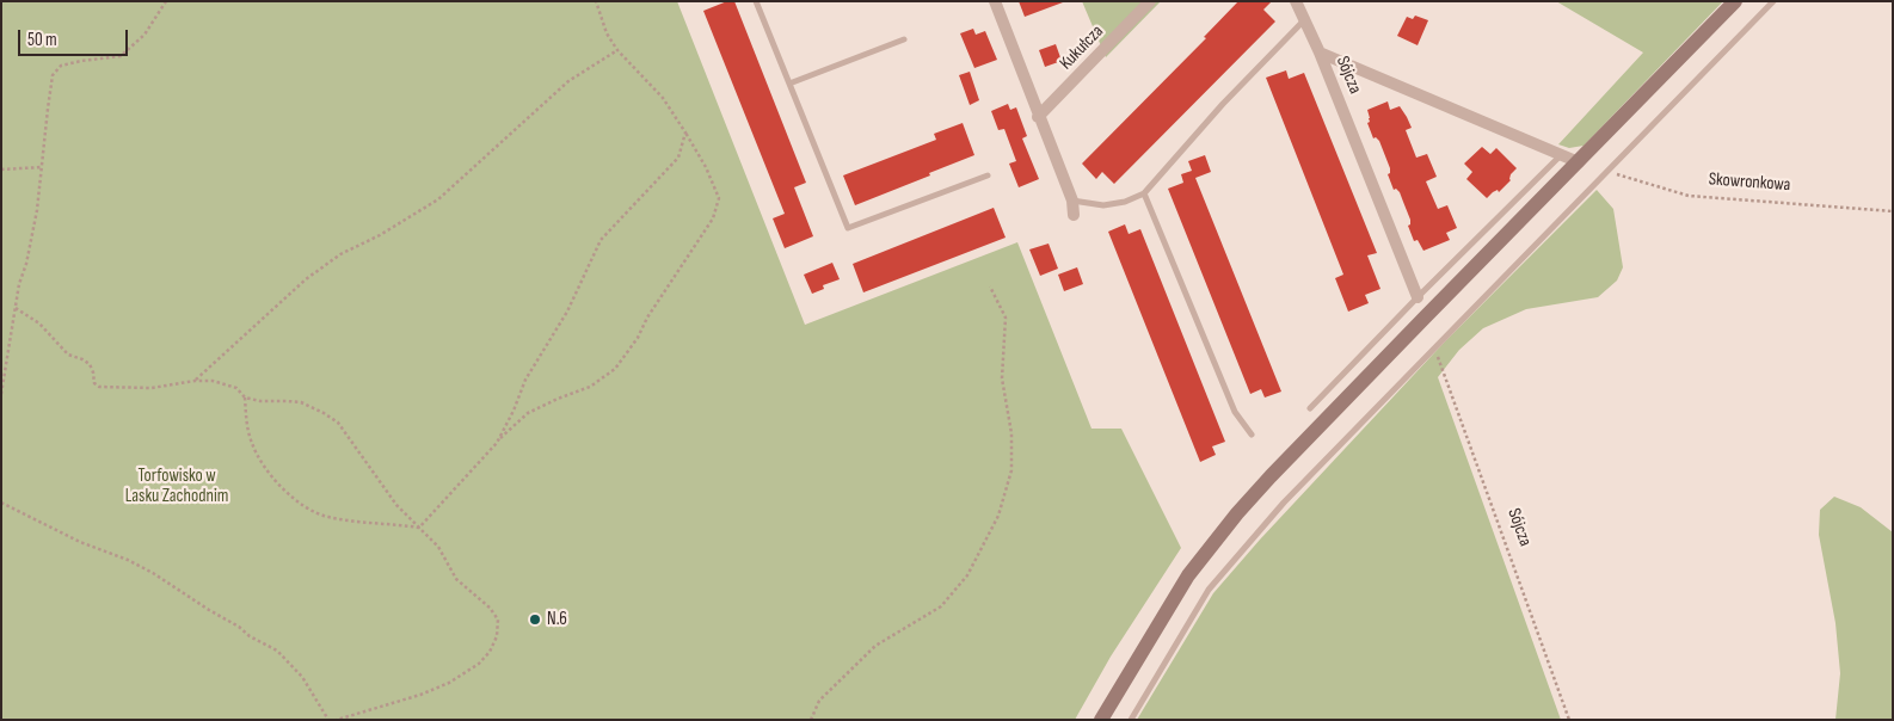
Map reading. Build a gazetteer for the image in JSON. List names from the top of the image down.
{
  "streets": {
    "street": ["Kukułcza", "Sójcza"],
    "path": ["Skowronkowa"]
  },
  "parks": ["Torfowisko w Lasku Zachodnim"],
  "places": ["N.6"],
  "scale_bar": "50 m"
}
